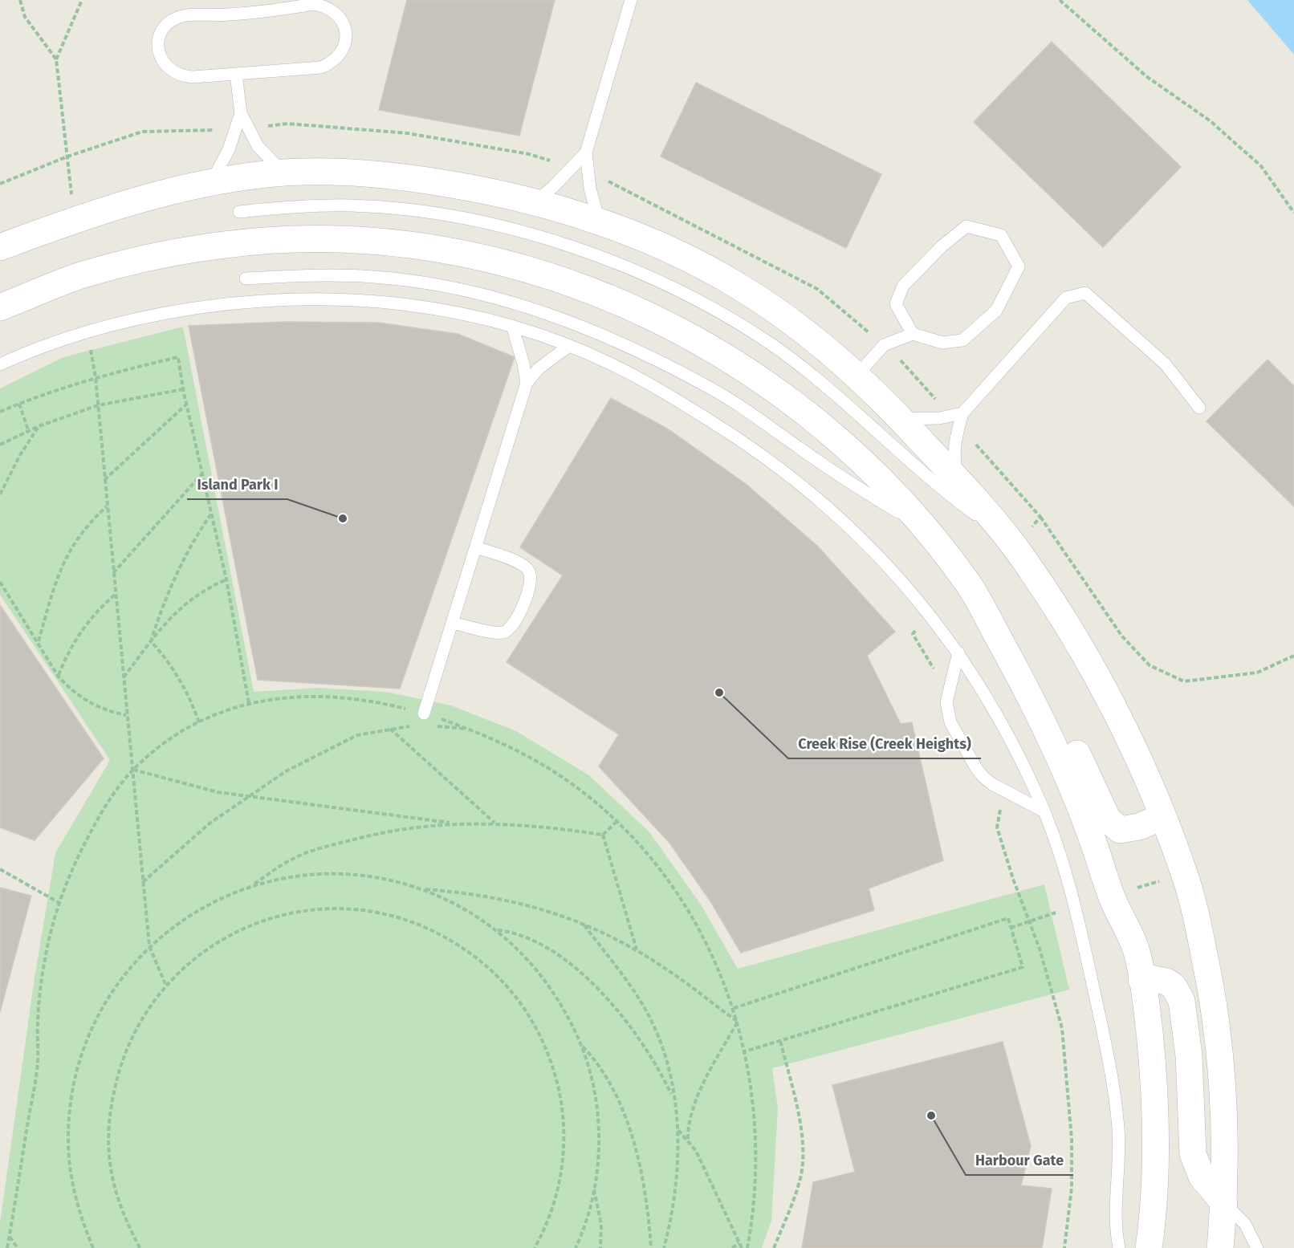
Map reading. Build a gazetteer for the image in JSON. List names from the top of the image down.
{
  "places": ["Island Park I", "Creek Rise (Creek Heights)", "Harbour Gate"]
}
